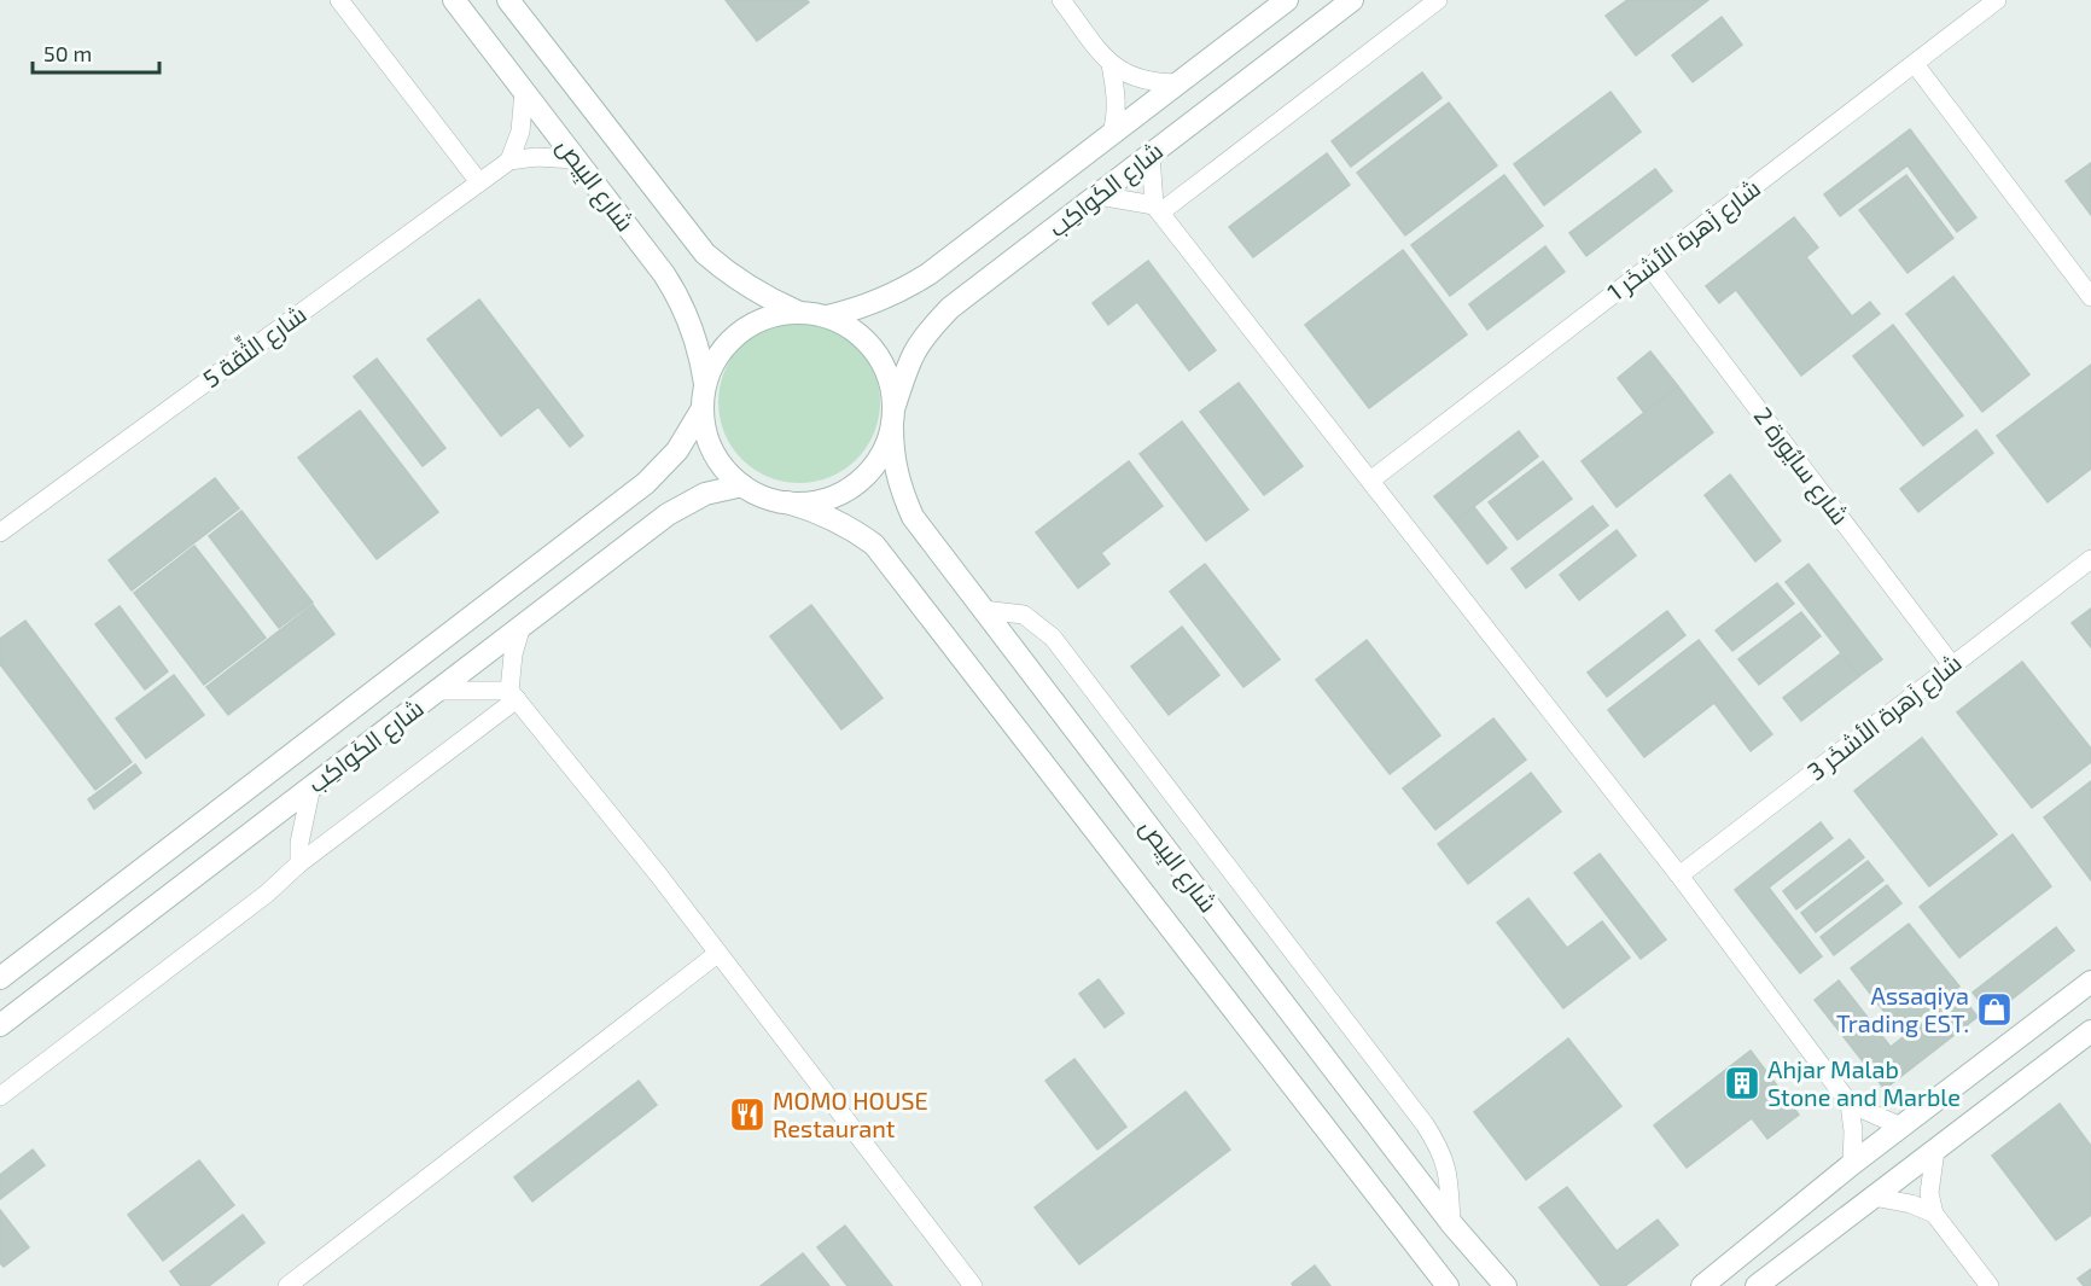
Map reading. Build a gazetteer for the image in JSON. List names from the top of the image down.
{
  "streets": {
    "street": [
      "شارع البِيص",
      "شارع الكَواكِب",
      "شارع زَهرة الأشخَر 1",
      "شارع الثِّقة 5",
      "شارع سايُورة 2",
      "شارع زَهرة الأشخَر 3"
    ]
  },
  "crossings": [
    ["شارع البِيص", "شارع الكَواكِب"],
    ["شارع زَهرة الأشخَر 1", "شارع سايُورة 2"],
    ["شارع سايُورة 2", "شارع زَهرة الأشخَر 3"]
  ],
  "places": {
    "shop": ["Assaqiya Trading EST."],
    "building": ["Ahjar Malab Stone and Marble"],
    "restaurant": ["MOMO HOUSE Restaurant"]
  },
  "scale_bar": "50 m"
}
